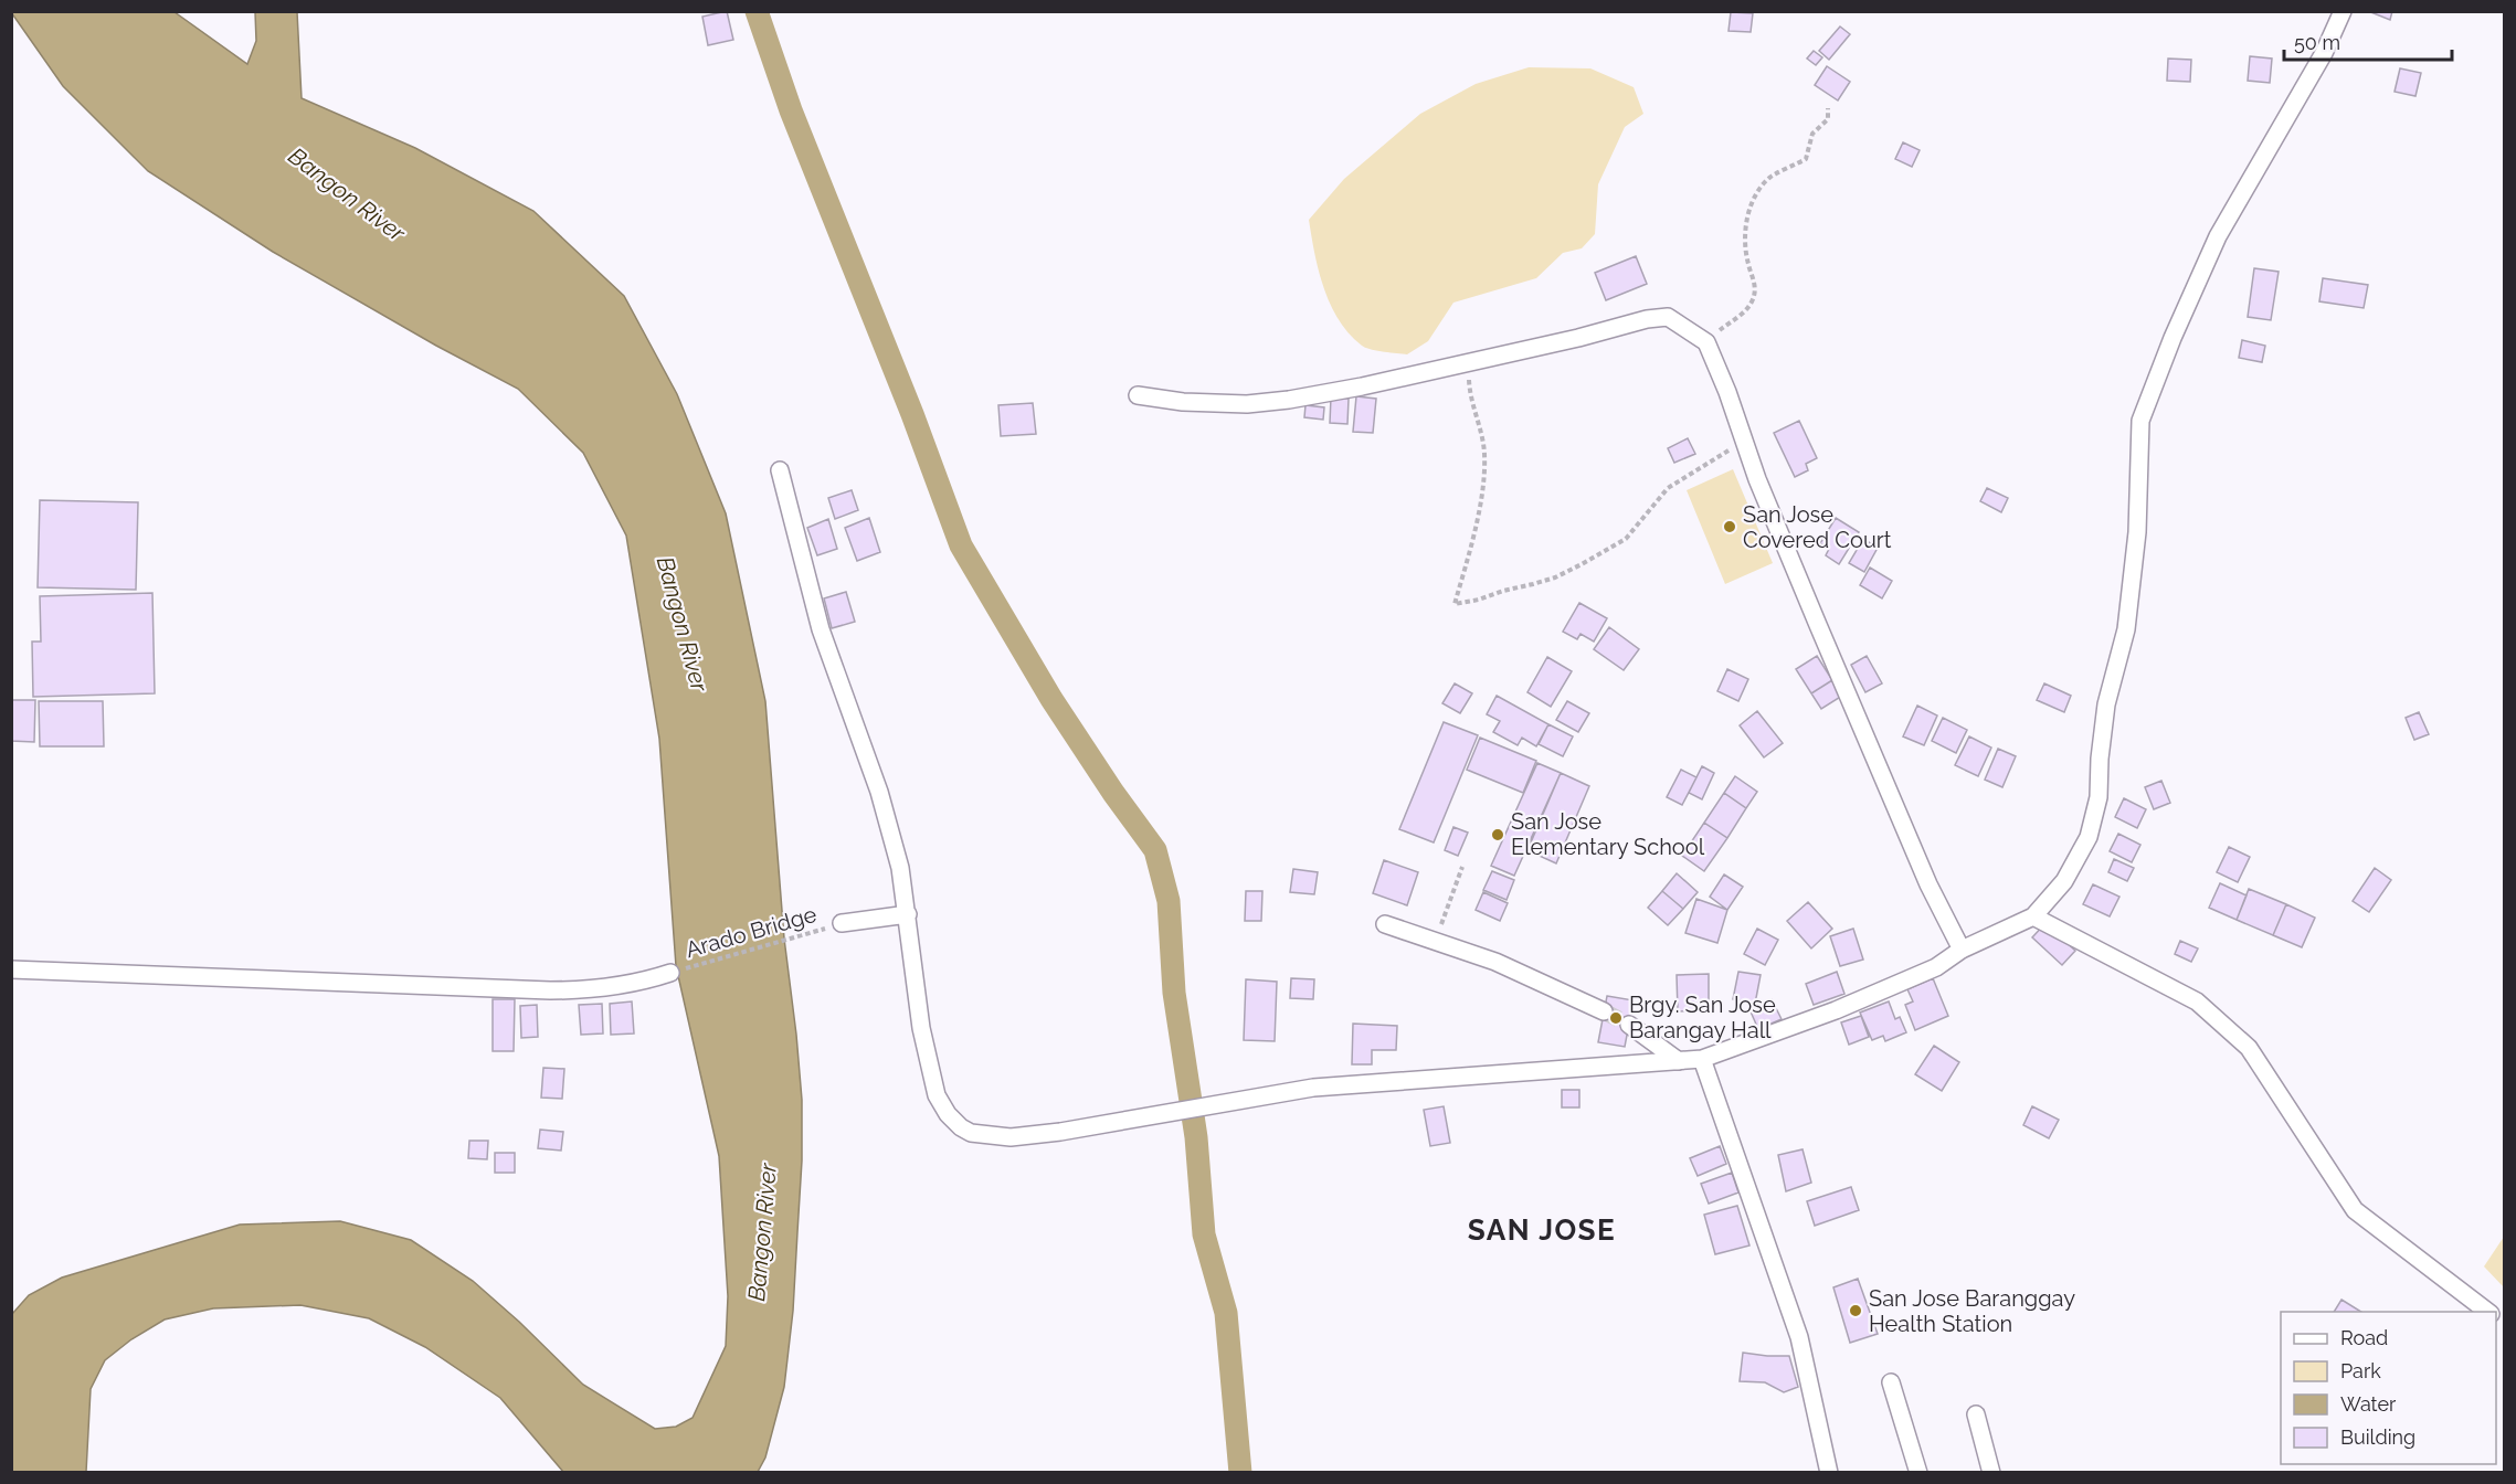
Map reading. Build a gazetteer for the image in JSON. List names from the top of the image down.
{
  "streets": {
    "path": ["Arado Bridge"]
  },
  "districts": ["SAN JOSE"],
  "water": ["Bangon River"],
  "places": [
    "San Jose Covered Court",
    "San Jose Elementary School",
    "Brgy. San Jose Barangay Hall",
    "San Jose Baranggay Health Station"
  ],
  "legend": [
    "Road",
    "Park",
    "Water",
    "Building"
  ],
  "scale_bar": "50 m"
}
